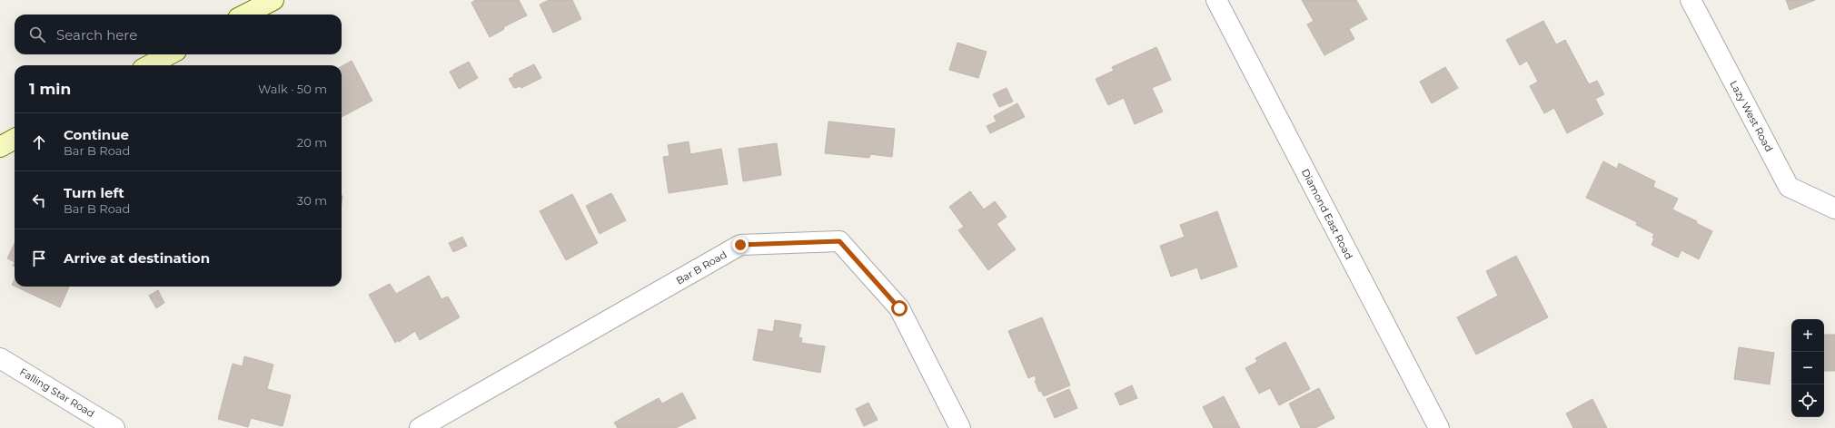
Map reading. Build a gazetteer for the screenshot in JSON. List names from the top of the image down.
{
  "streets": {
    "street": [
      "Lazy West Road",
      "Diamond East Road",
      "Bar B Road",
      "Falling Star Road"
    ]
  },
  "page": {
    "search": "Search here",
    "heading": ["1 min", "Walk · 50 m"],
    "list": [
      ["Continue", "Bar B Road", "20 m"],
      ["Turn left", "Bar B Road", "30 m"],
      "Arrive at destination"
    ],
    "map_buttons": ["+", "−"]
  }
}
